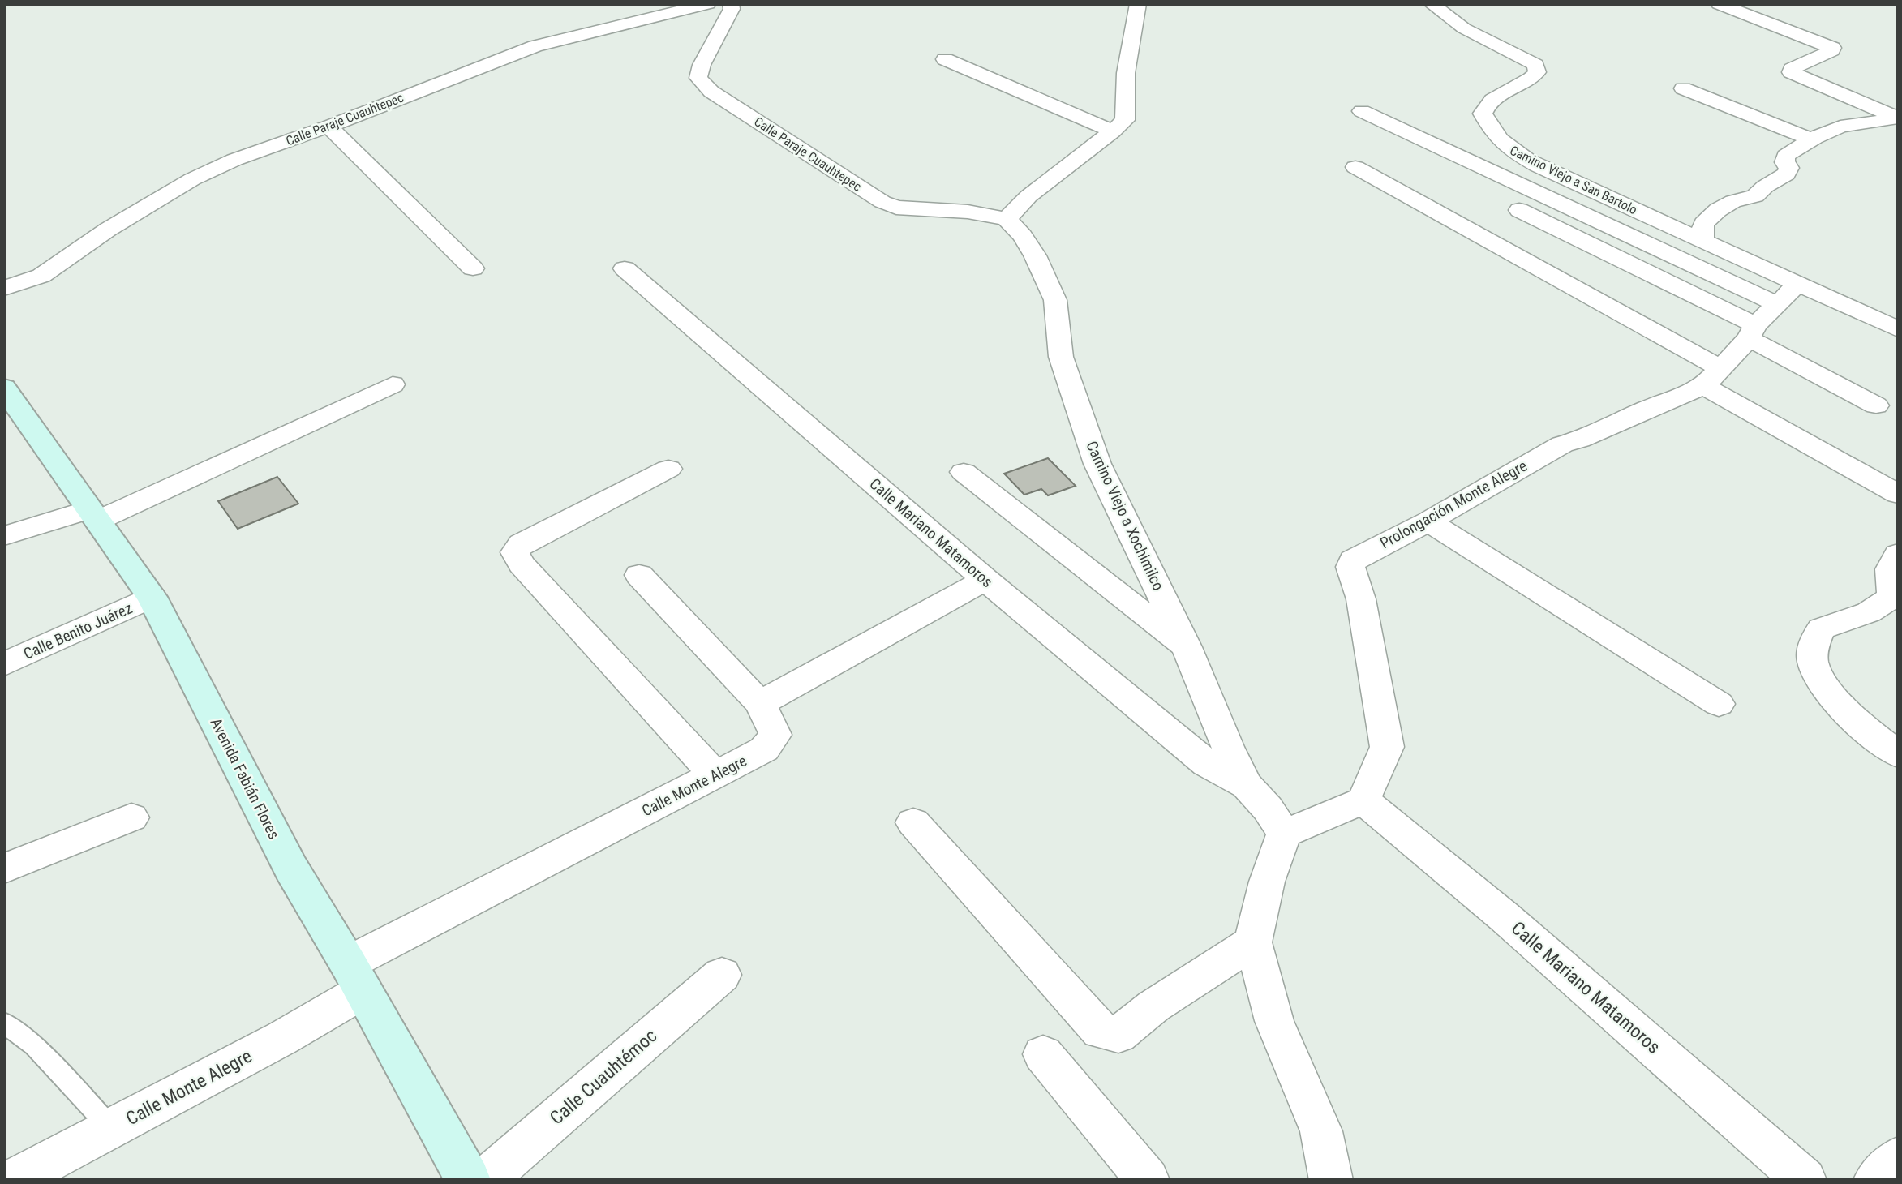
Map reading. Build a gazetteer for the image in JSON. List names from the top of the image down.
{
  "streets": {
    "main road": ["Avenida Fabián Flores"],
    "street": [
      "Calle Paraje Cuauhtepec",
      "Camino Viejo a San Bartolo",
      "Prolongación Monte Alegre",
      "Camino Viejo a Xochimilco",
      "Calle Mariano Matamoros",
      "Calle Benito Juárez",
      "Calle Monte Alegre",
      "Calle Cuauhtémoc"
    ]
  },
  "crossings": [
    ["Calle Paraje Cuauhtepec", "Camino Viejo a Xochimilco"],
    ["Camino Viejo a San Bartolo", "Prolongación Monte Alegre"],
    ["Prolongación Monte Alegre", "Calle Mariano Matamoros"],
    ["Camino Viejo a Xochimilco", "Calle Mariano Matamoros"],
    ["Calle Benito Juárez", "Avenida Fabián Flores"],
    ["Avenida Fabián Flores", "Calle Monte Alegre"]
  ]
}
